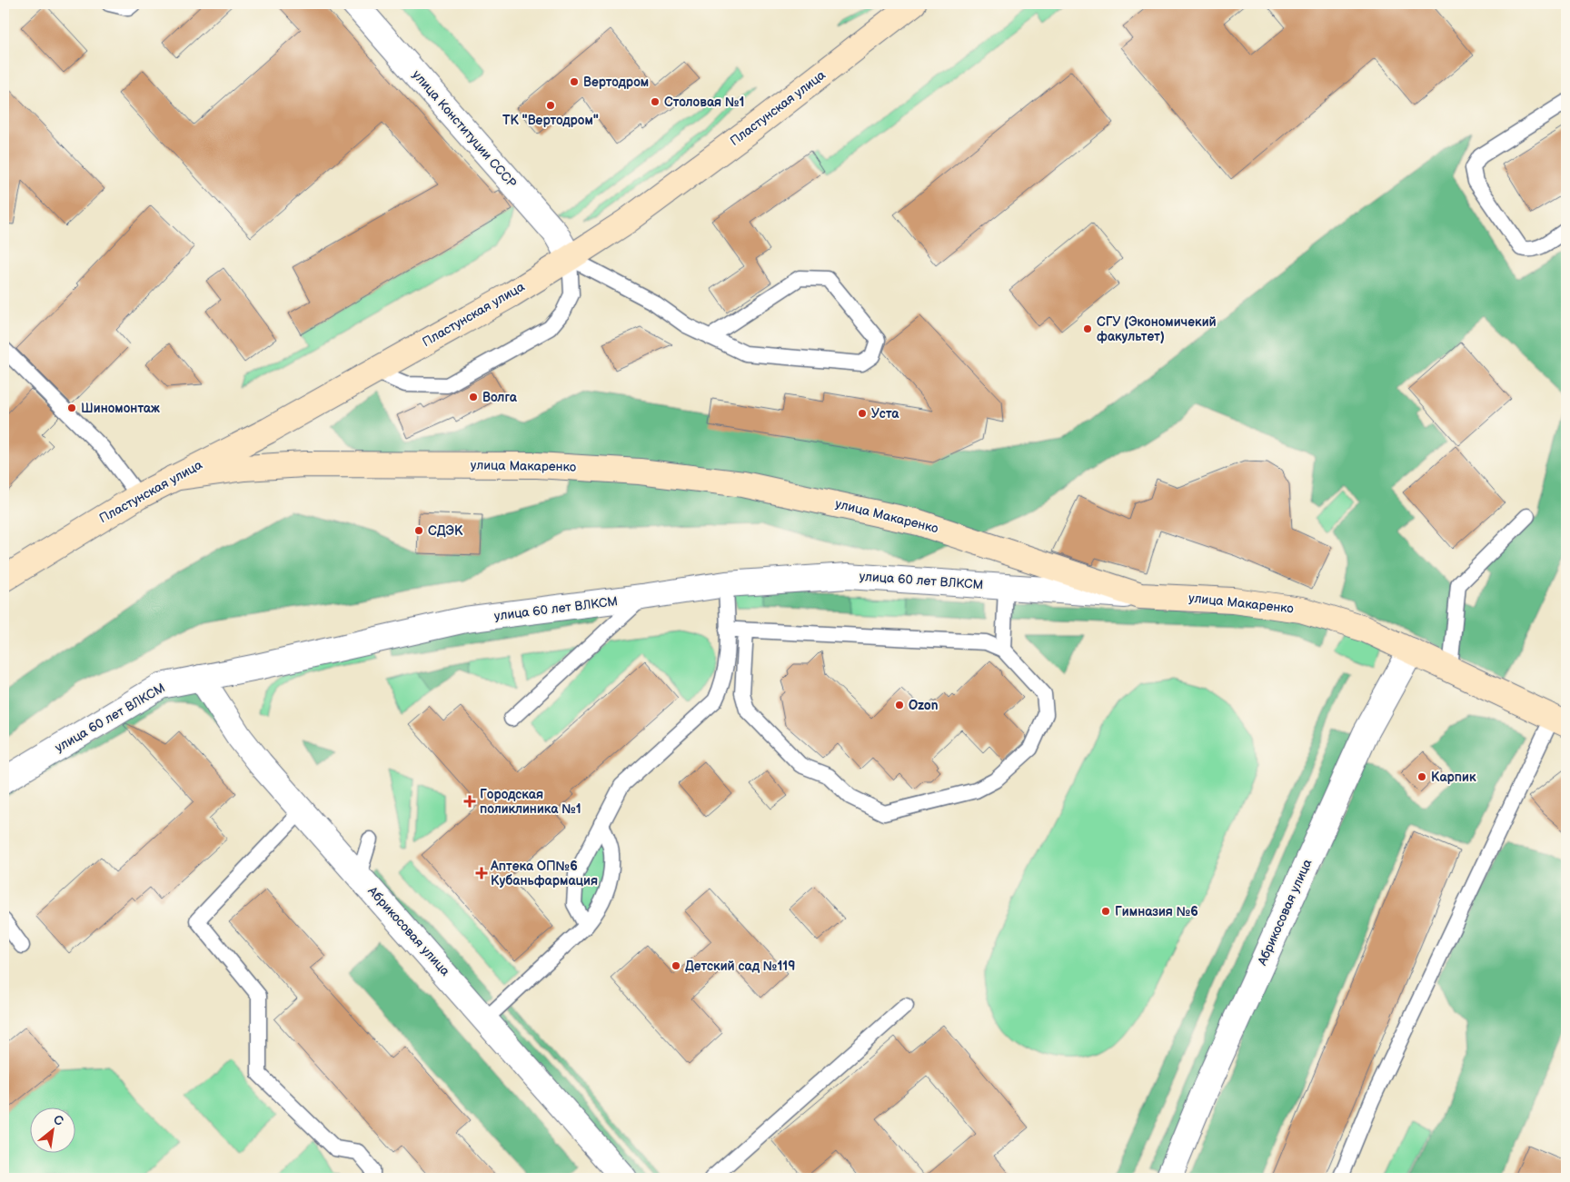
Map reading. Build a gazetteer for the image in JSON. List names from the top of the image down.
{
  "streets": {
    "street": [
      "Пластунская улица",
      "улица Конституции СССР",
      "улица Макаренко",
      "улица 60 лет ВЛКСМ",
      "Абрикосовая улица"
    ]
  },
  "crossings": [
    ["Пластунская улица", "улица Конституции СССР"],
    ["Пластунская улица", "улица Макаренко"],
    ["улица Макаренко", "улица 60 лет ВЛКСМ"],
    ["улица Макаренко", "Абрикосовая улица"],
    ["улица 60 лет ВЛКСМ", "Абрикосовая улица"]
  ],
  "places": {
    "other": [
      "Вертодром",
      "Столовая №1",
      "ТК \"Вертодром\"",
      "СГУ (Экономичекий факультет)",
      "Волга",
      "Шиномонтаж",
      "Уста",
      "СДЭК",
      "Ozon",
      "Карпик",
      "Гимназия №6",
      "Детский сад №119"
    ],
    "health": ["Городская поликлиника №1", "Аптека ОП№6 Кубаньфармация"]
  },
  "north": "top right"
}
